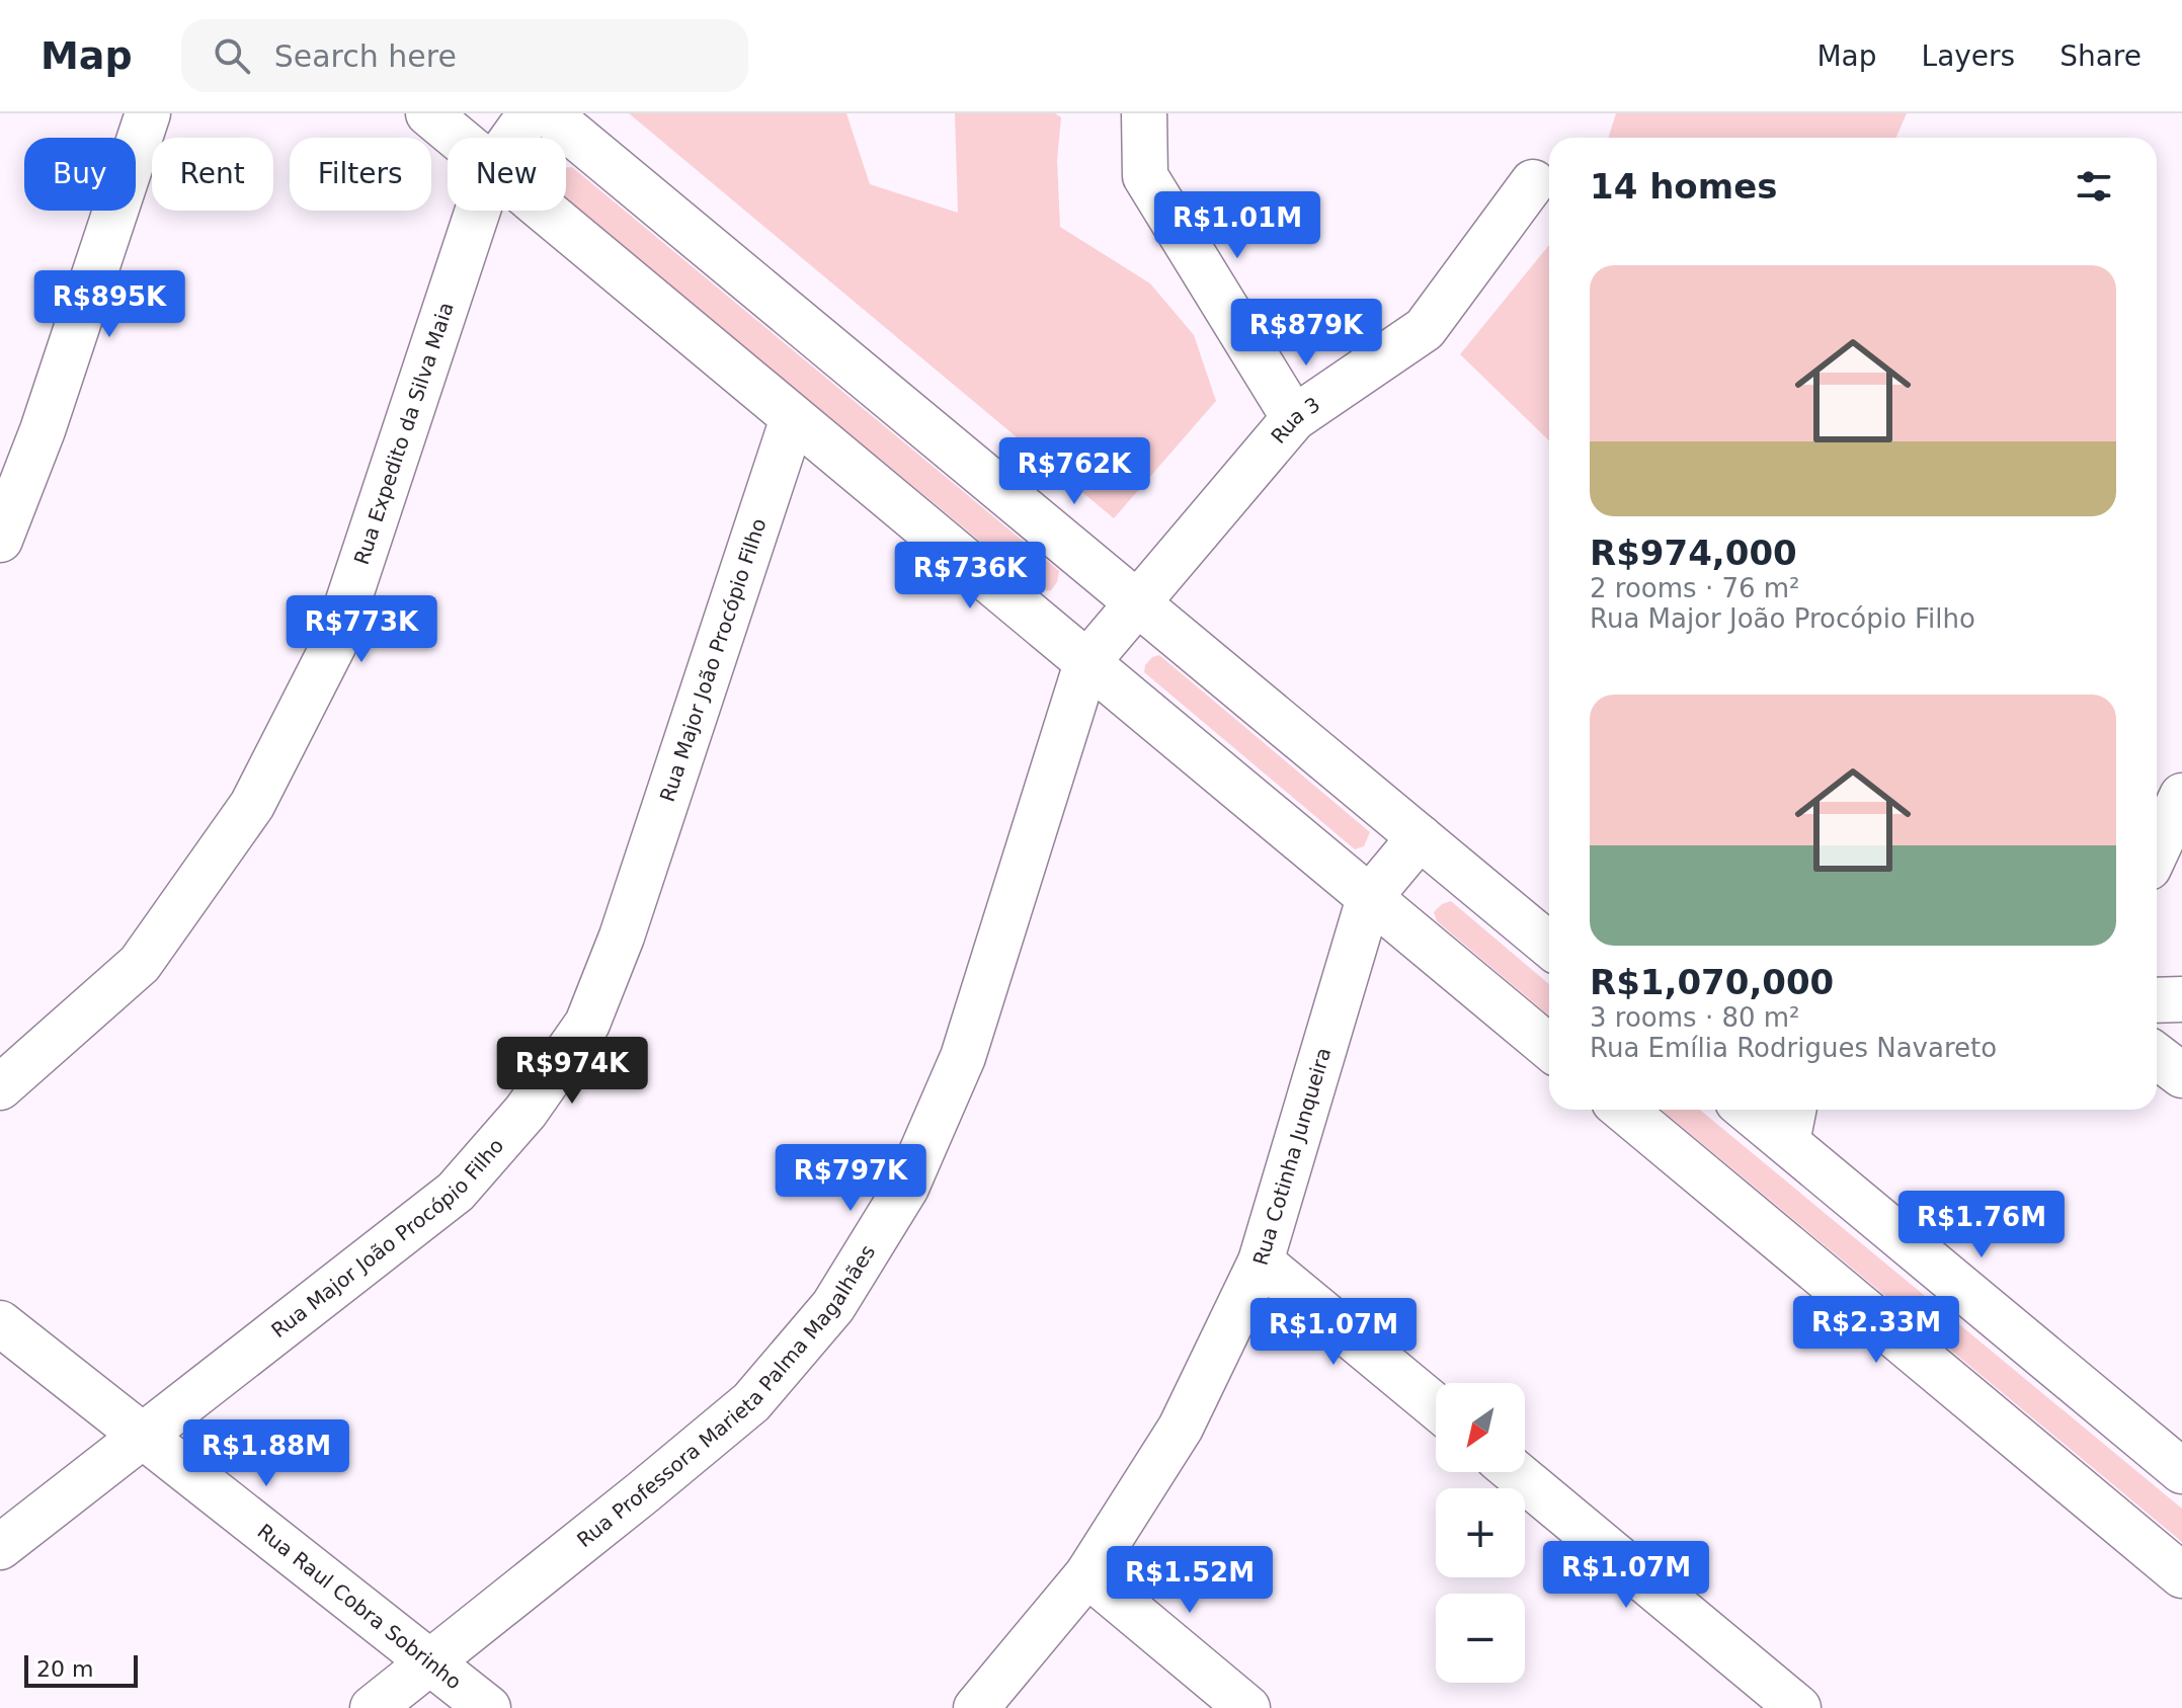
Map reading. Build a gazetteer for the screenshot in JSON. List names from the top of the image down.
{
  "streets": {
    "street": [
      "Rua 3",
      "Rua Expedito da Silva Maia",
      "Rua Major João Procópio Filho",
      "Rua Cotinha Junqueira",
      "Rua Professora Marieta Palma Magalhães",
      "Rua Raul Cobra Sobrinho"
    ]
  },
  "crossings": [
    ["Rua 3", "Rua Professora Marieta Palma Magalhães"],
    ["Rua Major João Procópio Filho", "Rua Raul Cobra Sobrinho"],
    ["Rua Professora Marieta Palma Magalhães", "Rua Raul Cobra Sobrinho"]
  ],
  "scale_bar": "20 m",
  "north": "bottom left",
  "page": {
    "header": "Map",
    "search": "Search here",
    "nav": ["Map", "Layers", "Share"],
    "chip": [
      "Buy",
      "Rent",
      "Filters",
      "New"
    ],
    "heading": "14 homes",
    "price": [
      "R$1.01M",
      "R$895K",
      "R$879K",
      "R$762K",
      "R$736K",
      "R$773K",
      "R$974K",
      "R$797K",
      "R$1.76M",
      "R$2.33M",
      "R$1.07M",
      "R$1.88M",
      "R$1.07M",
      "R$1.52M"
    ],
    "list": [
      {
        "name": "R$974,000",
        "note": "2 rooms · 76 m² · Rua Major João Procópio Filho"
      },
      {
        "name": "R$1,070,000",
        "note": "3 rooms · 80 m² · Rua Emília Rodrigues Navareto"
      }
    ],
    "map_buttons": ["+", "−"],
    "scale": "20 m"
  }
}
